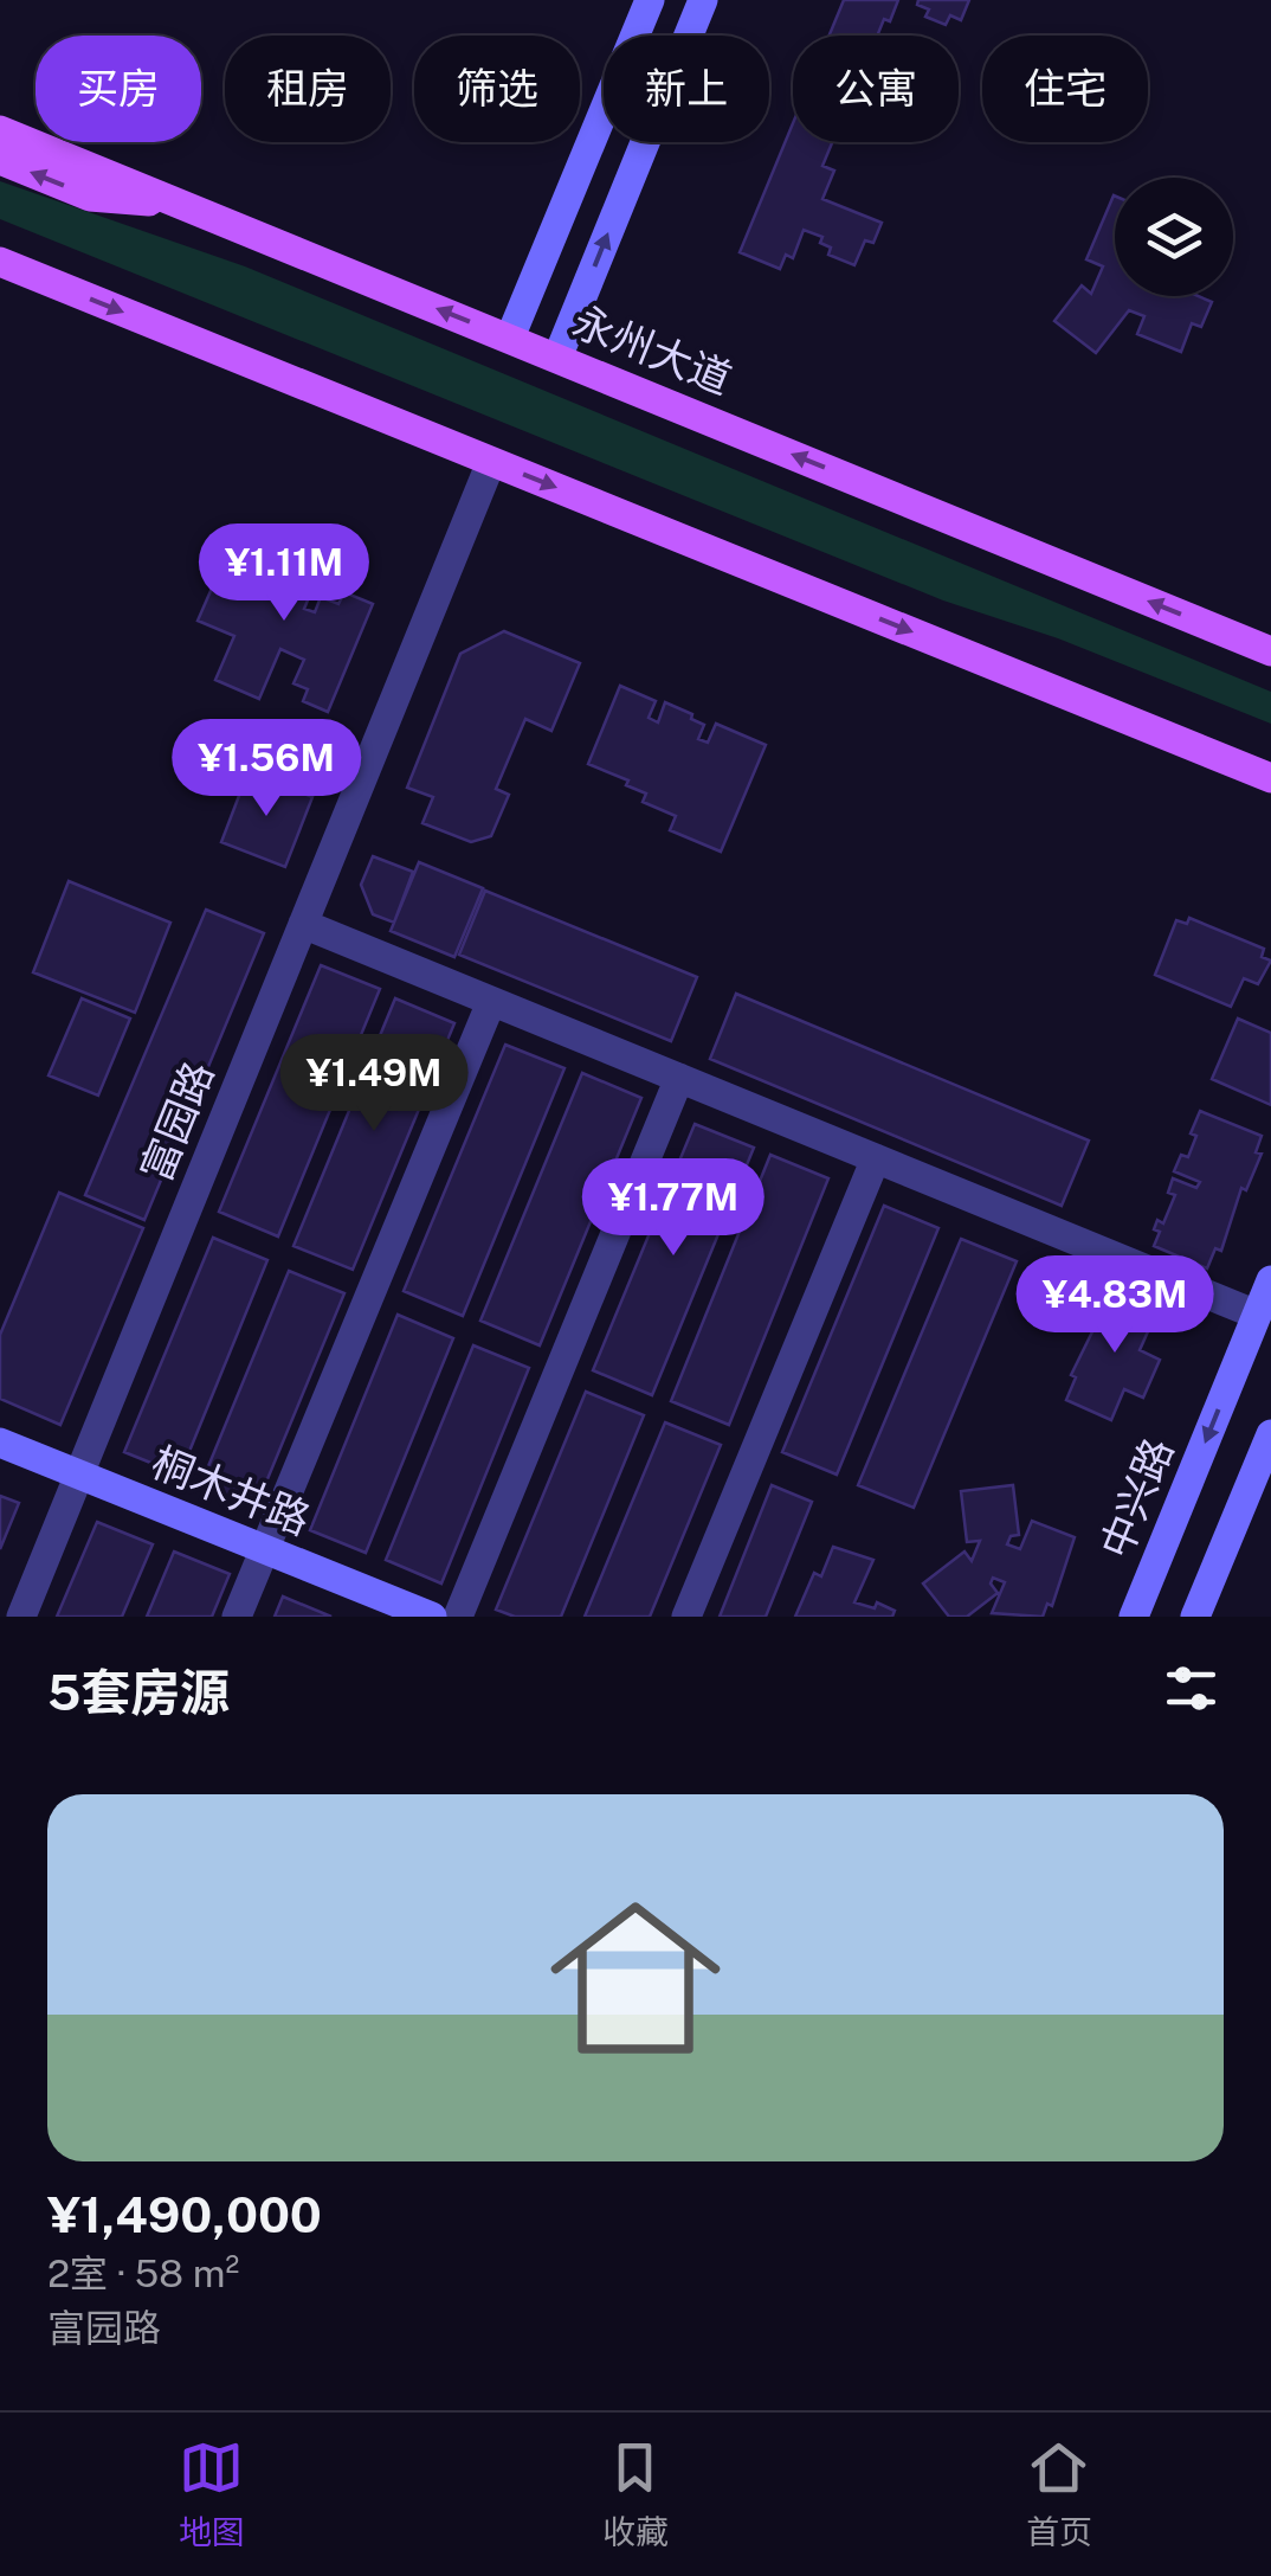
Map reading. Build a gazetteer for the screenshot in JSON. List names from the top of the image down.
{
  "streets": {
    "main road": ["永州大道"],
    "street": ["富园路", "桐木井路", "中兴路"]
  },
  "crossings": [
    ["富园路", "桐木井路"]
  ],
  "page": {
    "chip": [
      "买房",
      "租房",
      "筛选",
      "新上",
      "公寓",
      "住宅"
    ],
    "price": [
      "¥1.11M",
      "¥1.56M",
      "¥1.49M",
      "¥1.77M",
      "¥4.83M"
    ],
    "heading": "5套房源",
    "list": [
      {
        "name": "¥1,490,000",
        "note": "2室 · 58 m² · 富园路"
      }
    ],
    "tabs": ["地图", "收藏", "首页"]
  }
}
